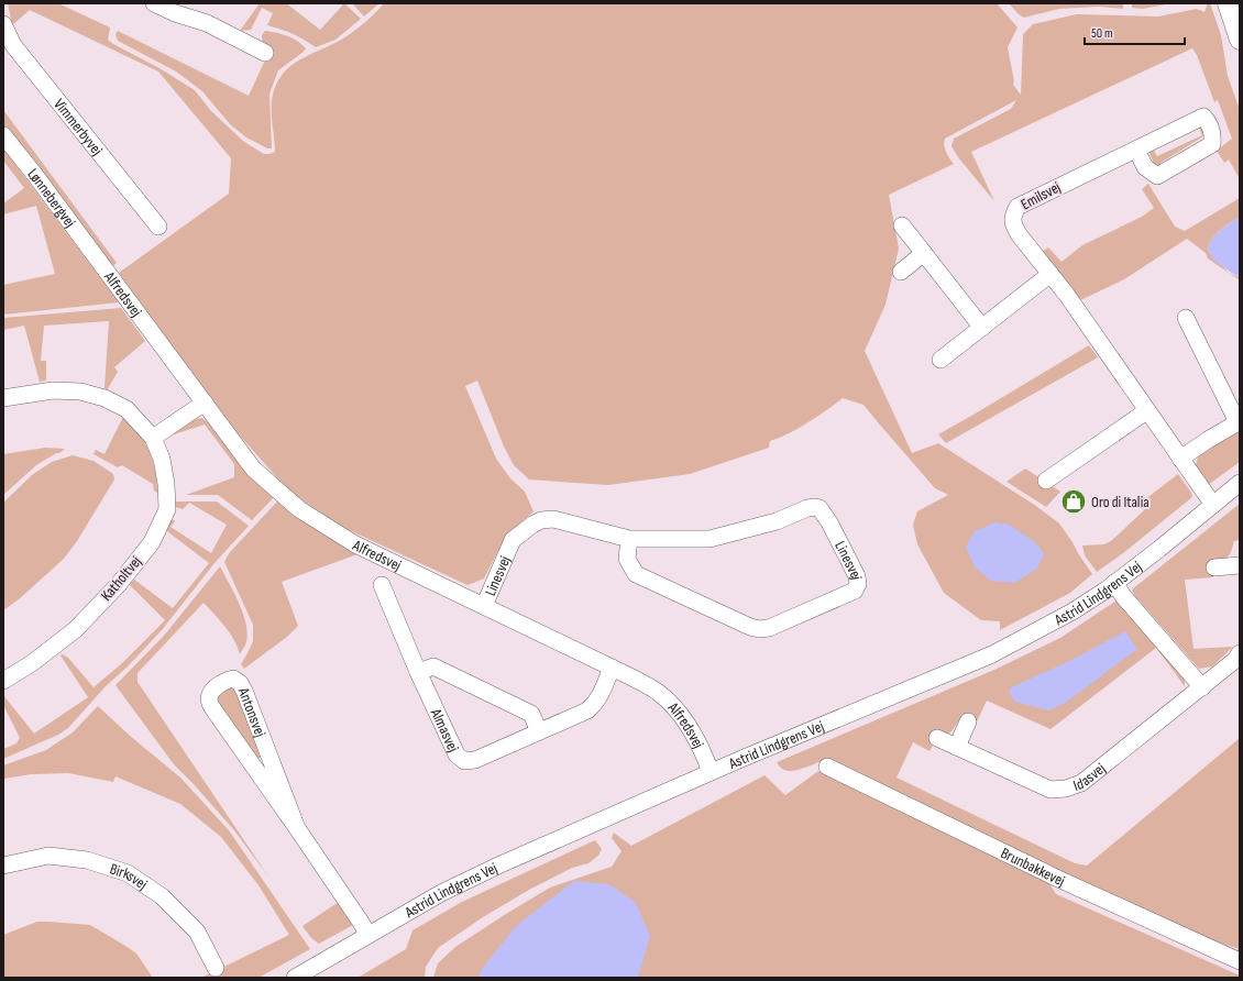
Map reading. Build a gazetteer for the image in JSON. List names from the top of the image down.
{
  "streets": {
    "street": [
      "Vimmerbyvej",
      "Emilsvej",
      "Lønnebergvej",
      "Alfredsvej",
      "Linesvej",
      "Katholtvej",
      "Astrid Lindgrens Vej",
      "Antonsvej",
      "Almasvej",
      "Idasvej",
      "Brunbakkevej",
      "Birksvej"
    ]
  },
  "crossings": [
    ["Emilsvej", "Astrid Lindgrens Vej"],
    ["Lønnebergvej", "Alfredsvej"],
    ["Alfredsvej", "Linesvej"],
    ["Alfredsvej", "Astrid Lindgrens Vej"],
    ["Alfredsvej", "Almasvej"],
    ["Astrid Lindgrens Vej", "Antonsvej"]
  ],
  "places": {
    "shop": ["Oro di Italia"]
  },
  "scale_bar": "50 m"
}
